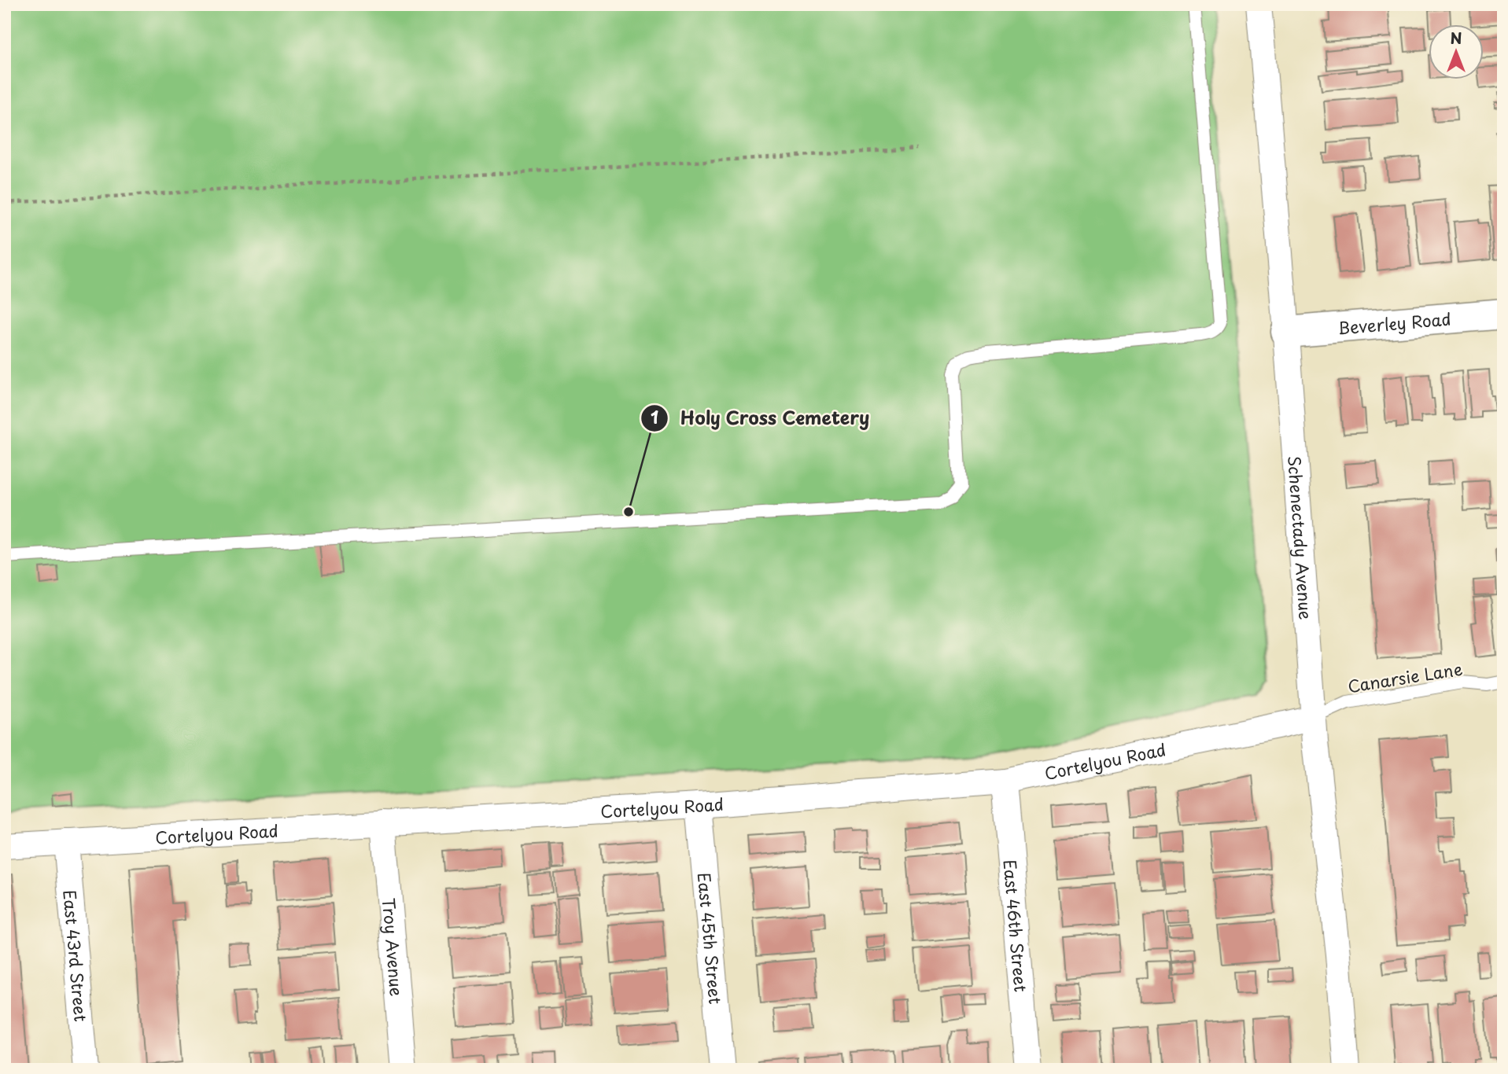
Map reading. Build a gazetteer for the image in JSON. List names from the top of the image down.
{
  "streets": {
    "street": [
      "Beverley Road",
      "Schenectady Avenue",
      "Cortelyou Road",
      "East 46th Street",
      "East 45th Street",
      "Troy Avenue",
      "East 43rd Street"
    ],
    "lane": ["Canarsie Lane"]
  },
  "crossings": [
    ["Beverley Road", "Schenectady Avenue"],
    ["Schenectady Avenue", "Canarsie Lane"],
    ["Schenectady Avenue", "Cortelyou Road"],
    ["Canarsie Lane", "Cortelyou Road"],
    ["Cortelyou Road", "East 46th Street"],
    ["Cortelyou Road", "East 45th Street"],
    ["Cortelyou Road", "Troy Avenue"],
    ["Cortelyou Road", "East 43rd Street"]
  ],
  "places": ["Holy Cross Cemetery"],
  "north": "top"
}
